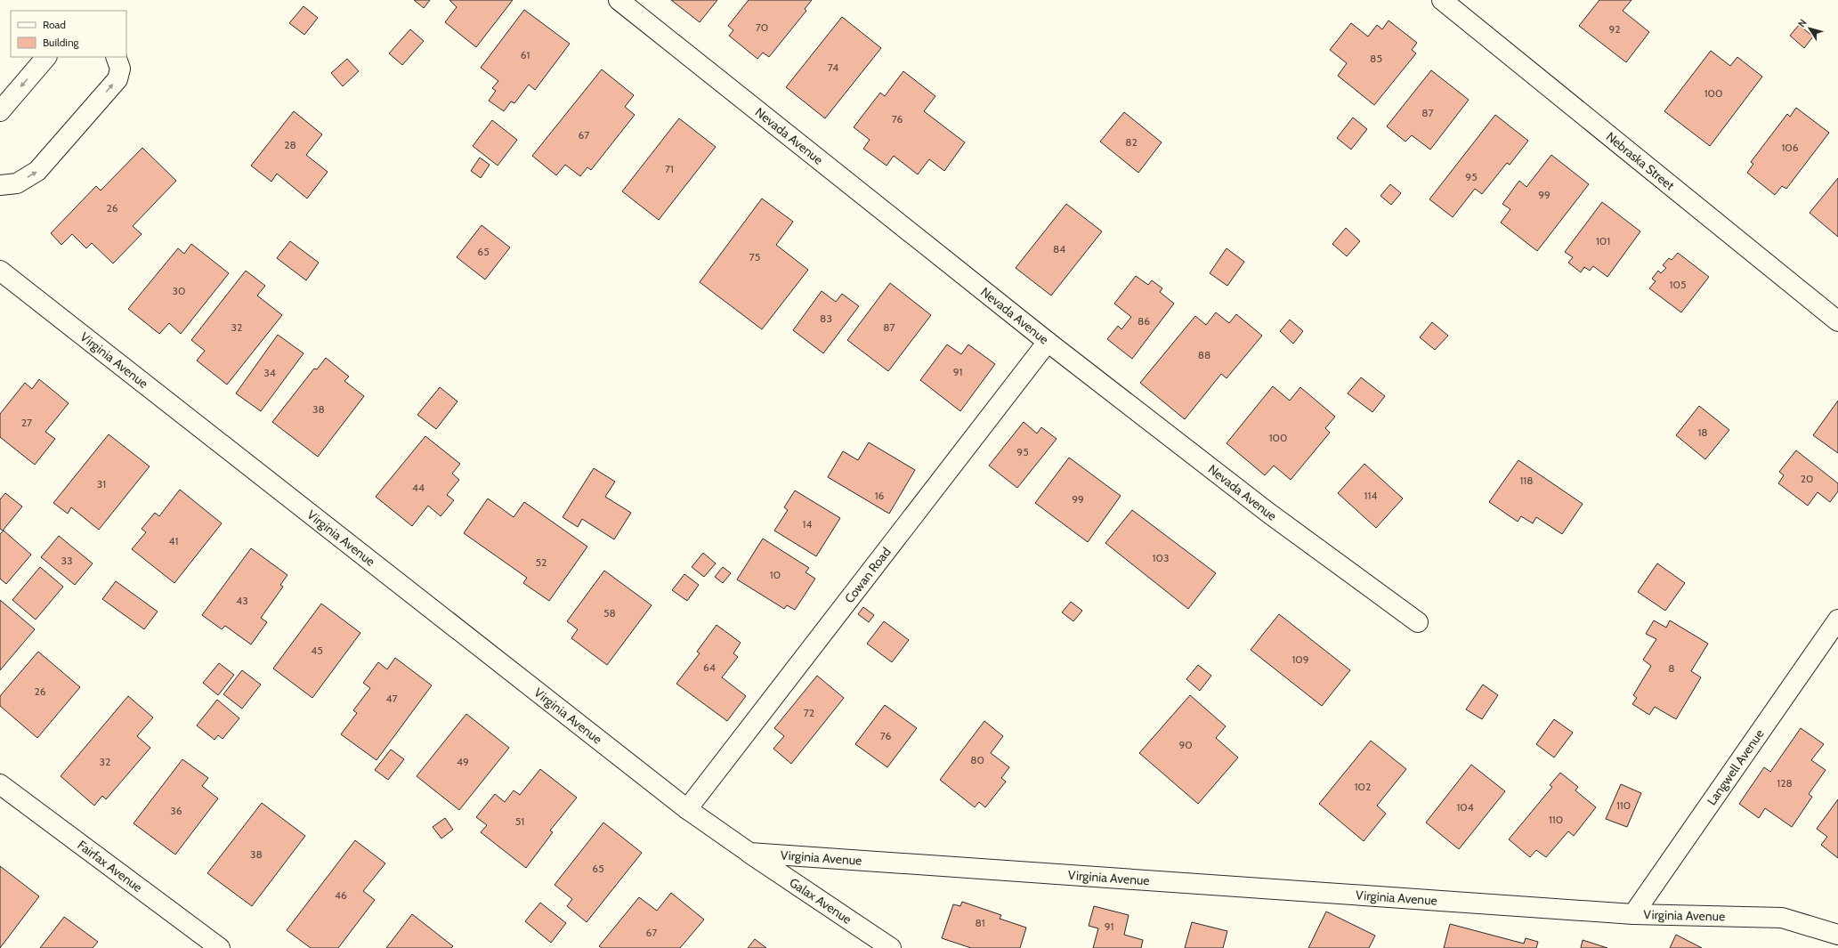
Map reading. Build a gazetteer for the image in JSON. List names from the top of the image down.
{
  "streets": {
    "street": [
      "Nevada Avenue",
      "Nebraska Street",
      "Virginia Avenue",
      "Cowan Road",
      "Langwell Avenue",
      "Fairfax Avenue",
      "Galax Avenue"
    ]
  },
  "crossings": [
    ["Nevada Avenue", "Cowan Road"],
    ["Virginia Avenue", "Cowan Road"],
    ["Virginia Avenue", "Langwell Avenue"],
    ["Virginia Avenue", "Galax Avenue"]
  ],
  "house_numbers": [
    "70",
    "92",
    "61",
    "85",
    "74",
    "100",
    "87",
    "76",
    "67",
    "82",
    "28",
    "106",
    "71",
    "95",
    "99",
    "26",
    "101",
    "84",
    "65",
    "75",
    "105",
    "30",
    "83",
    "86",
    "32",
    "87",
    "88",
    "91",
    "34",
    "38",
    "27",
    "18",
    "100",
    "95",
    "20",
    "118",
    "31",
    "44",
    "16",
    "114",
    "99",
    "14",
    "41",
    "103",
    "33",
    "52",
    "10",
    "43",
    "58",
    "45",
    "109",
    "64",
    "8",
    "26",
    "47",
    "72",
    "76",
    "90",
    "80",
    "32",
    "49",
    "128",
    "102",
    "110",
    "104",
    "36",
    "110",
    "51",
    "38",
    "65",
    "46",
    "81",
    "91",
    "67"
  ],
  "legend": ["Road", "Building"],
  "north": "top left"
}
